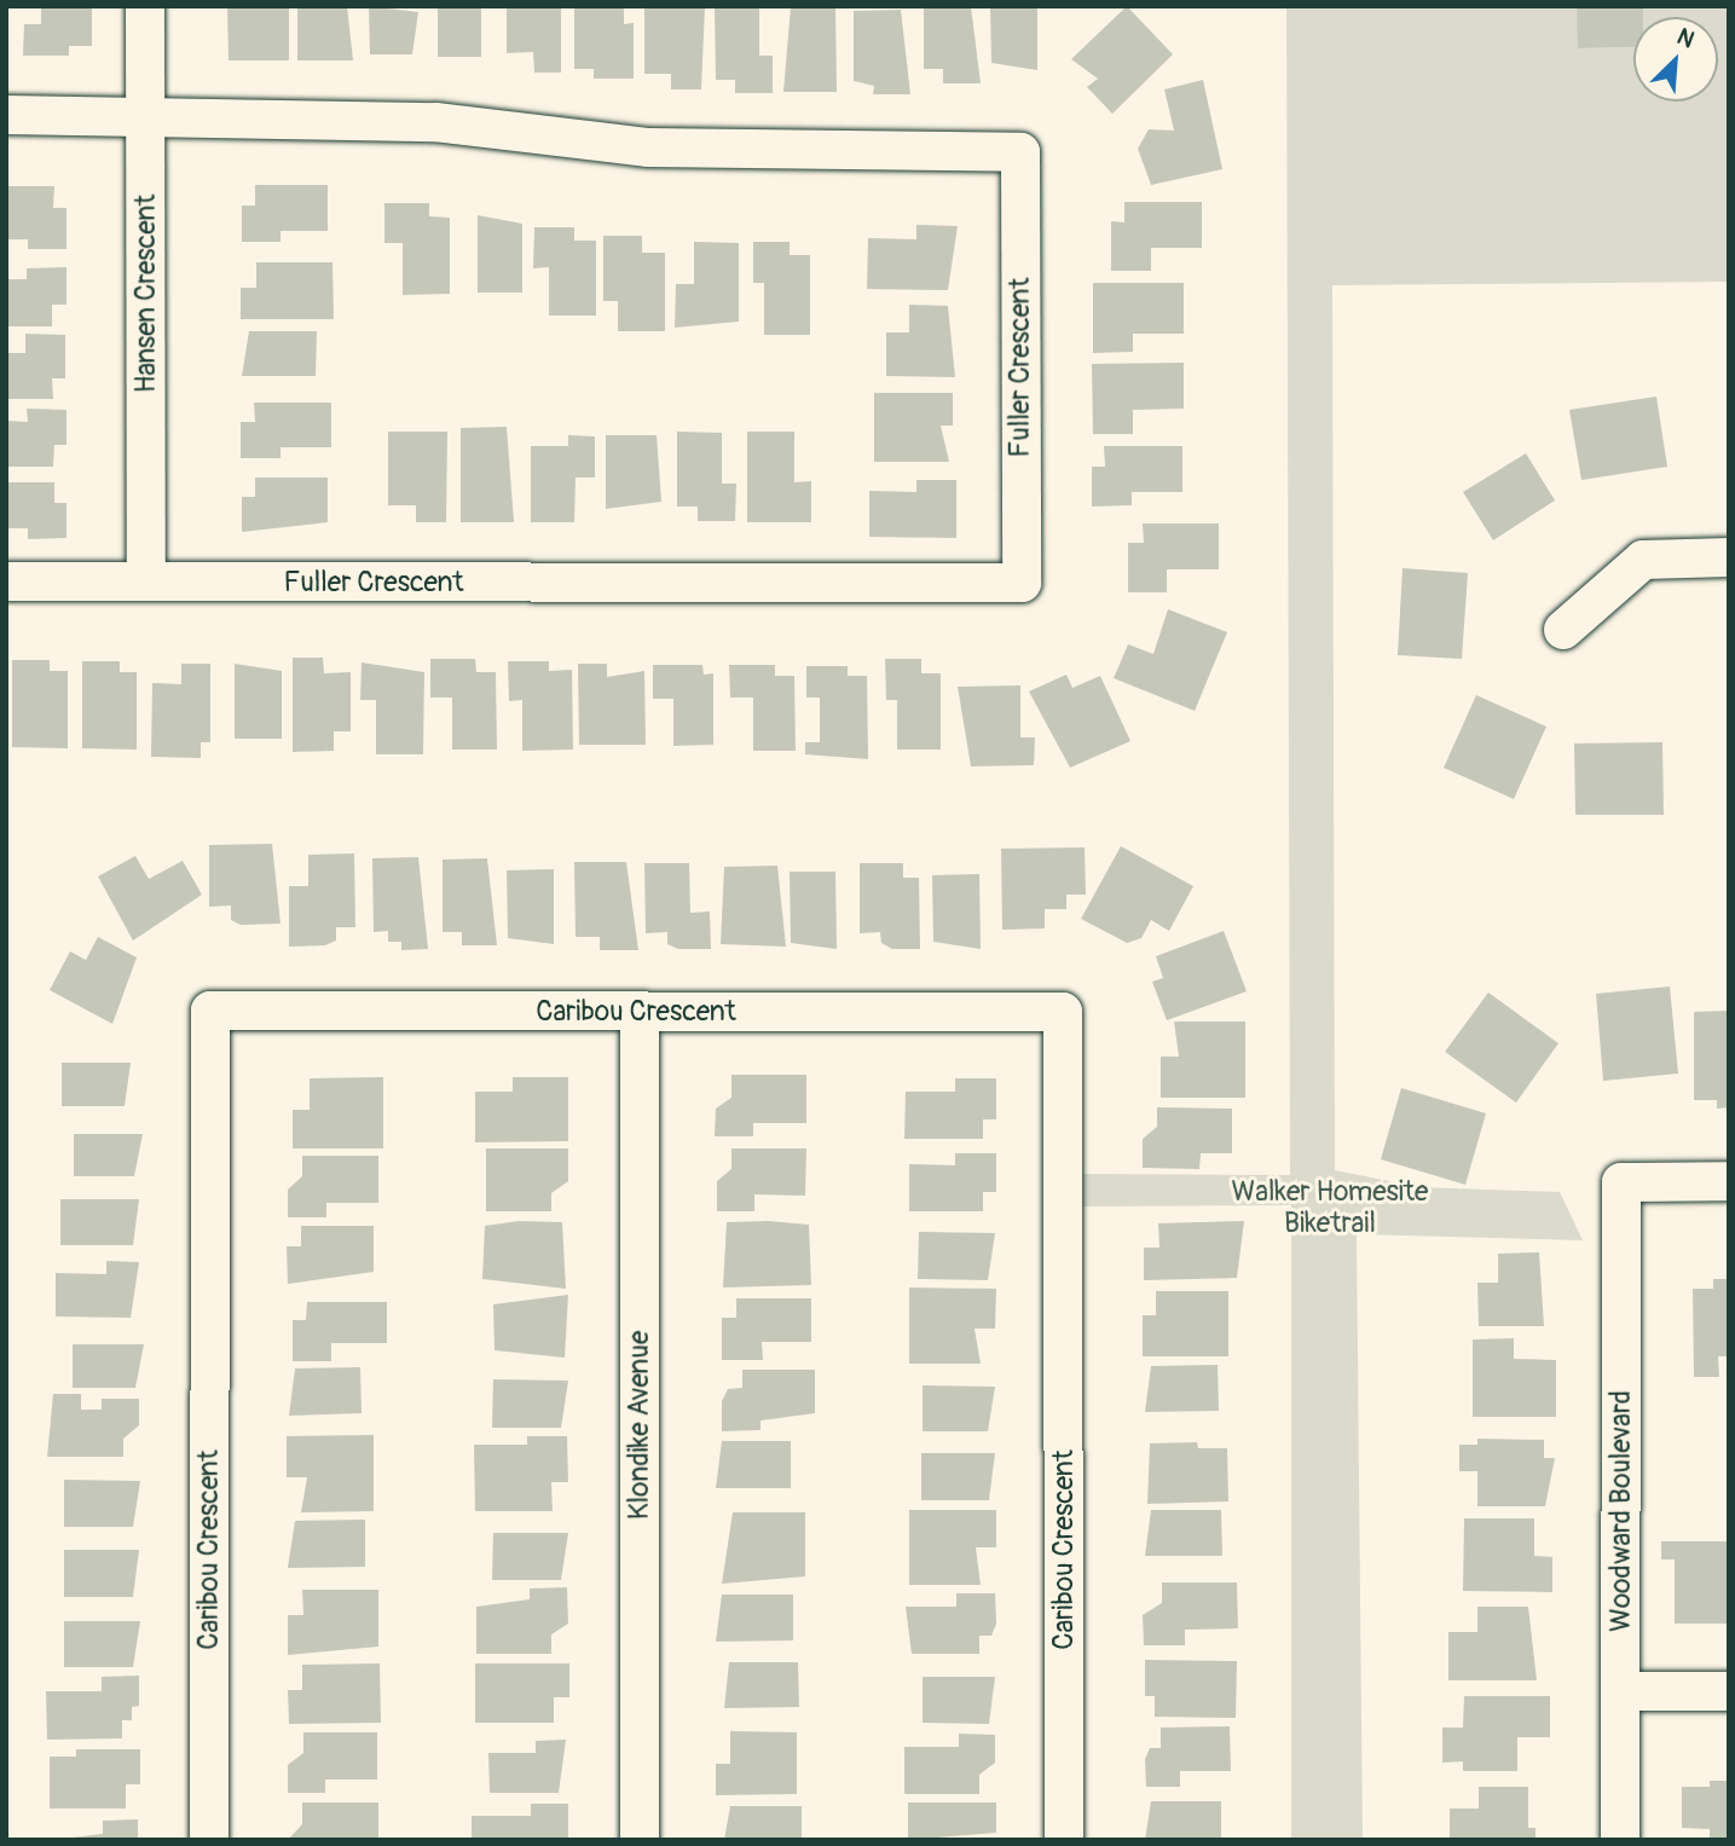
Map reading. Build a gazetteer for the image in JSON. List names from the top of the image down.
{
  "streets": {
    "street": [
      "Hansen Crescent",
      "Fuller Crescent",
      "Caribou Crescent",
      "Klondike Avenue",
      "Woodward Boulevard"
    ]
  },
  "crossings": [
    ["Hansen Crescent", "Fuller Crescent"],
    ["Caribou Crescent", "Klondike Avenue"]
  ],
  "parks": ["Walker Homesite Biketrail"],
  "north": "top right"
}
